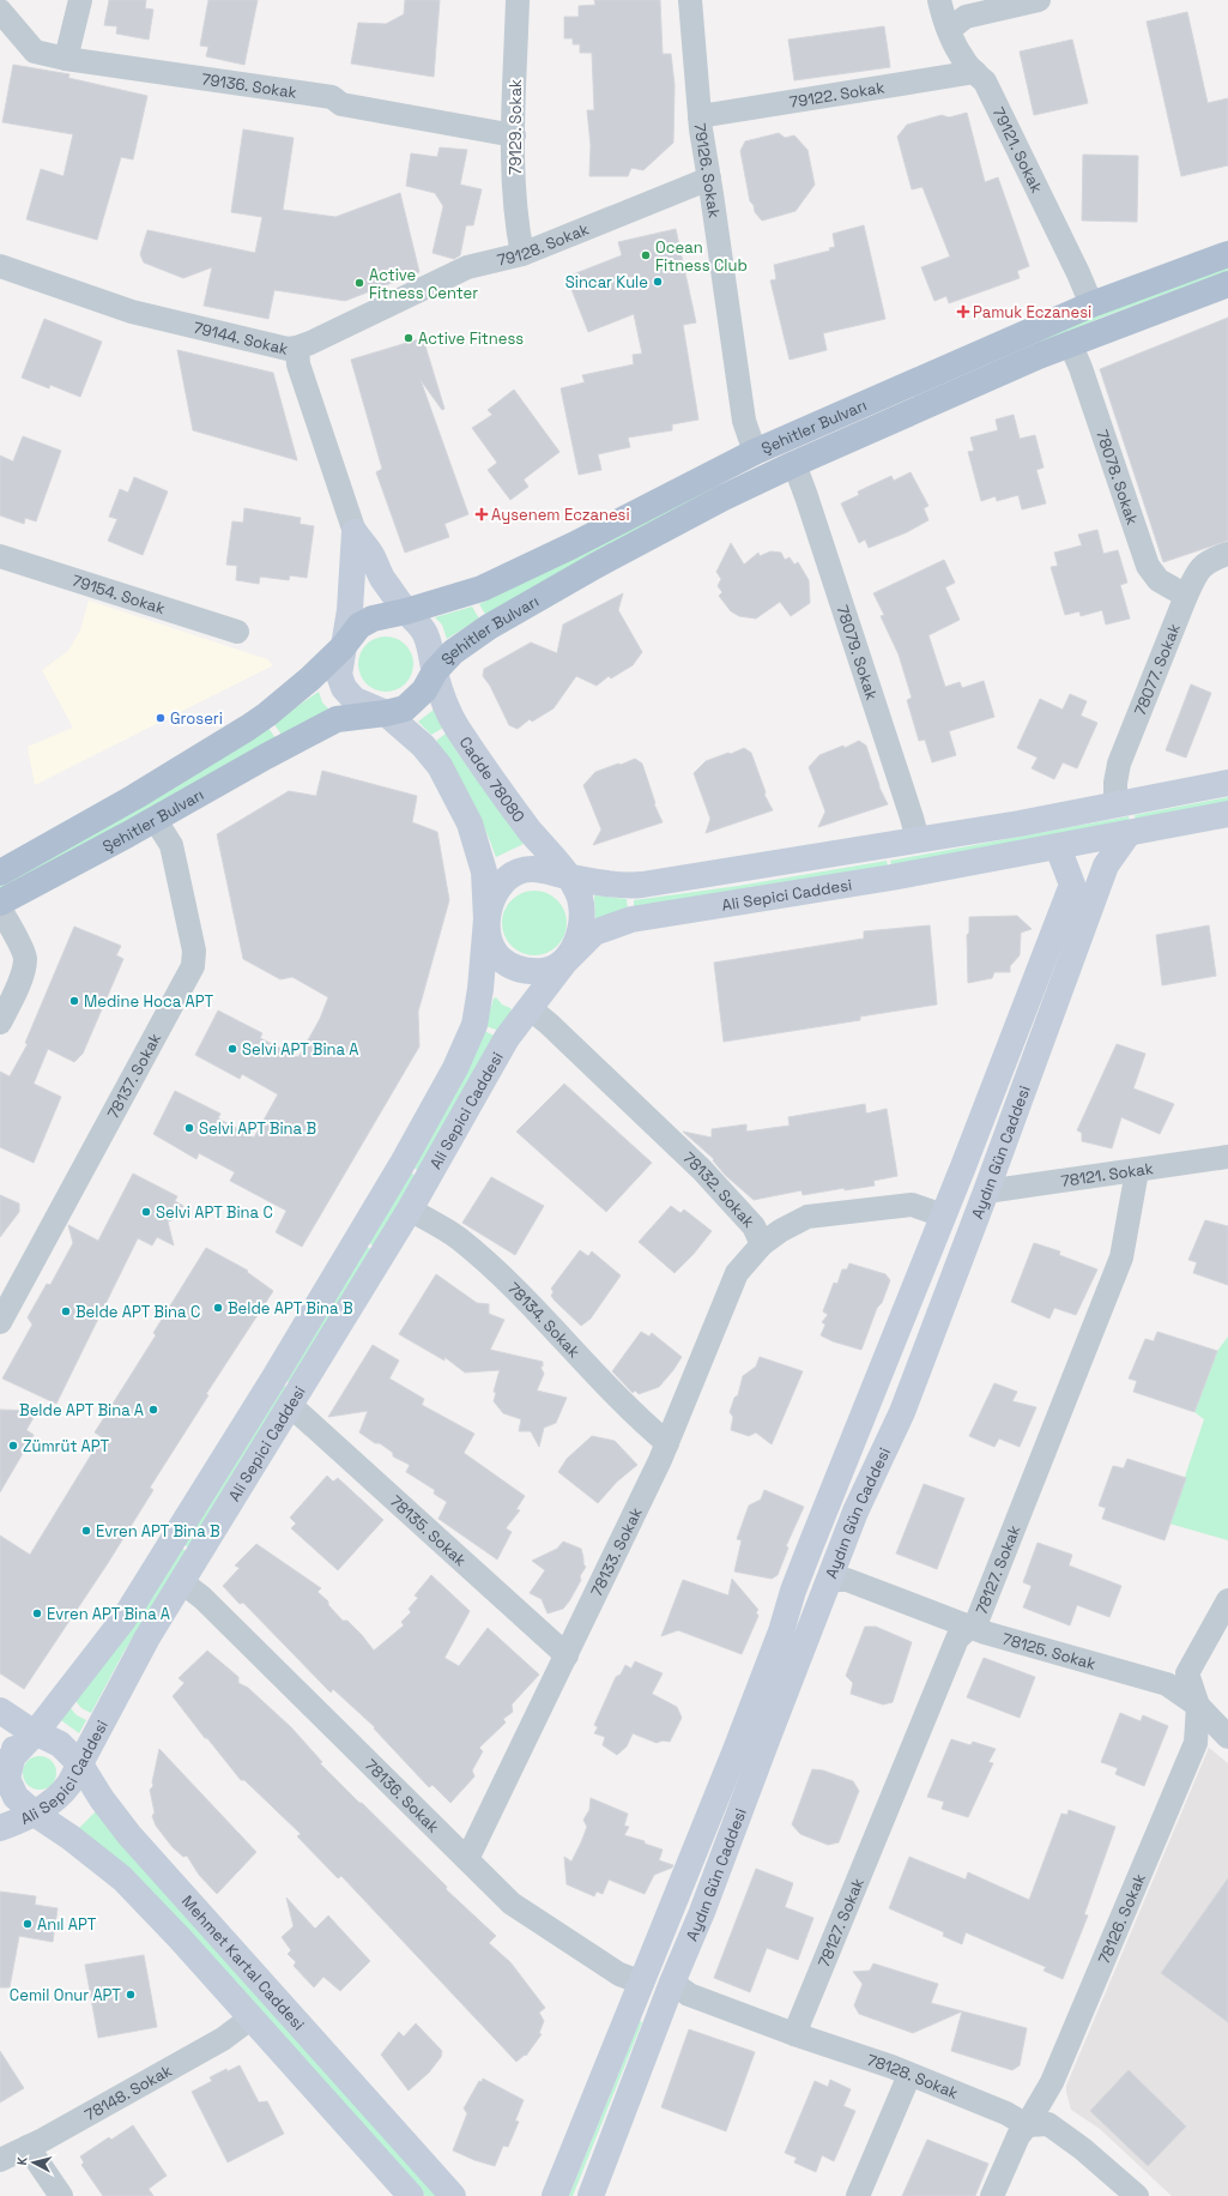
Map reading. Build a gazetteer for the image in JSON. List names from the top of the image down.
{
  "streets": {
    "main road": [
      "Şehitler Bulvarı",
      "Cadde 78080",
      "Ali Sepici Caddesi",
      "Aydın Gün Caddesi",
      "Mehmet Kartal Caddesi"
    ],
    "street": [
      "79136. Sokak",
      "79122. Sokak",
      "79129. Sokak",
      "79121. Sokak",
      "79126. Sokak",
      "79128. Sokak",
      "79144. Sokak",
      "78078. Sokak",
      "79154. Sokak",
      "78079. Sokak",
      "78077. Sokak",
      "78137. Sokak",
      "78121. Sokak",
      "78132. Sokak",
      "78134. Sokak",
      "78135. Sokak",
      "78133. Sokak",
      "78127. Sokak",
      "78125. Sokak",
      "78136. Sokak",
      "78126. Sokak",
      "78128. Sokak",
      "78148. Sokak"
    ]
  },
  "crossings": [
    ["79136. Sokak", "79129. Sokak"],
    ["79122. Sokak", "79121. Sokak"],
    ["79122. Sokak", "79126. Sokak"],
    ["79129. Sokak", "79128. Sokak"],
    ["79121. Sokak", "Şehitler Bulvarı"],
    ["79126. Sokak", "79128. Sokak"],
    ["79126. Sokak", "Şehitler Bulvarı"],
    ["79128. Sokak", "79144. Sokak"],
    ["Şehitler Bulvarı", "78078. Sokak"],
    ["Şehitler Bulvarı", "78079. Sokak"],
    ["Şehitler Bulvarı", "Cadde 78080"],
    ["Şehitler Bulvarı", "78137. Sokak"],
    ["78078. Sokak", "78077. Sokak"],
    ["78079. Sokak", "Ali Sepici Caddesi"],
    ["78077. Sokak", "Ali Sepici Caddesi"],
    ["Cadde 78080", "Ali Sepici Caddesi"],
    ["Ali Sepici Caddesi", "Aydın Gün Caddesi"],
    ["Ali Sepici Caddesi", "78132. Sokak"],
    ["Ali Sepici Caddesi", "78134. Sokak"],
    ["Ali Sepici Caddesi", "78135. Sokak"],
    ["Ali Sepici Caddesi", "78136. Sokak"],
    ["Ali Sepici Caddesi", "Mehmet Kartal Caddesi"],
    ["Aydın Gün Caddesi", "78121. Sokak"],
    ["Aydın Gün Caddesi", "78132. Sokak"],
    ["Aydın Gün Caddesi", "78125. Sokak"],
    ["Aydın Gün Caddesi", "78136. Sokak"],
    ["Aydın Gün Caddesi", "78128. Sokak"],
    ["78121. Sokak", "78127. Sokak"],
    ["78132. Sokak", "78133. Sokak"],
    ["78134. Sokak", "78133. Sokak"],
    ["78135. Sokak", "78133. Sokak"],
    ["78133. Sokak", "78136. Sokak"],
    ["78127. Sokak", "78125. Sokak"],
    ["78127. Sokak", "78128. Sokak"],
    ["78125. Sokak", "78126. Sokak"],
    ["78126. Sokak", "78128. Sokak"],
    ["Mehmet Kartal Caddesi", "78148. Sokak"]
  ],
  "places": {
    "other": [
      "Ocean Fitness Club",
      "Sincar Kule",
      "Active Fitness Center",
      "Active Fitness",
      "Groseri",
      "Medine Hoca APT",
      "Selvi APT Bina A",
      "Selvi APT Bina B",
      "Selvi APT Bina C",
      "Belde APT Bina B",
      "Belde APT Bina C",
      "Belde APT Bina A",
      "Zümrüt APT",
      "Evren APT Bina B",
      "Evren APT Bina A",
      "Anıl APT",
      "Cemil Onur APT"
    ],
    "health": ["Pamuk Eczanesi", "Aysenem Eczanesi"]
  },
  "north": "left"
}
